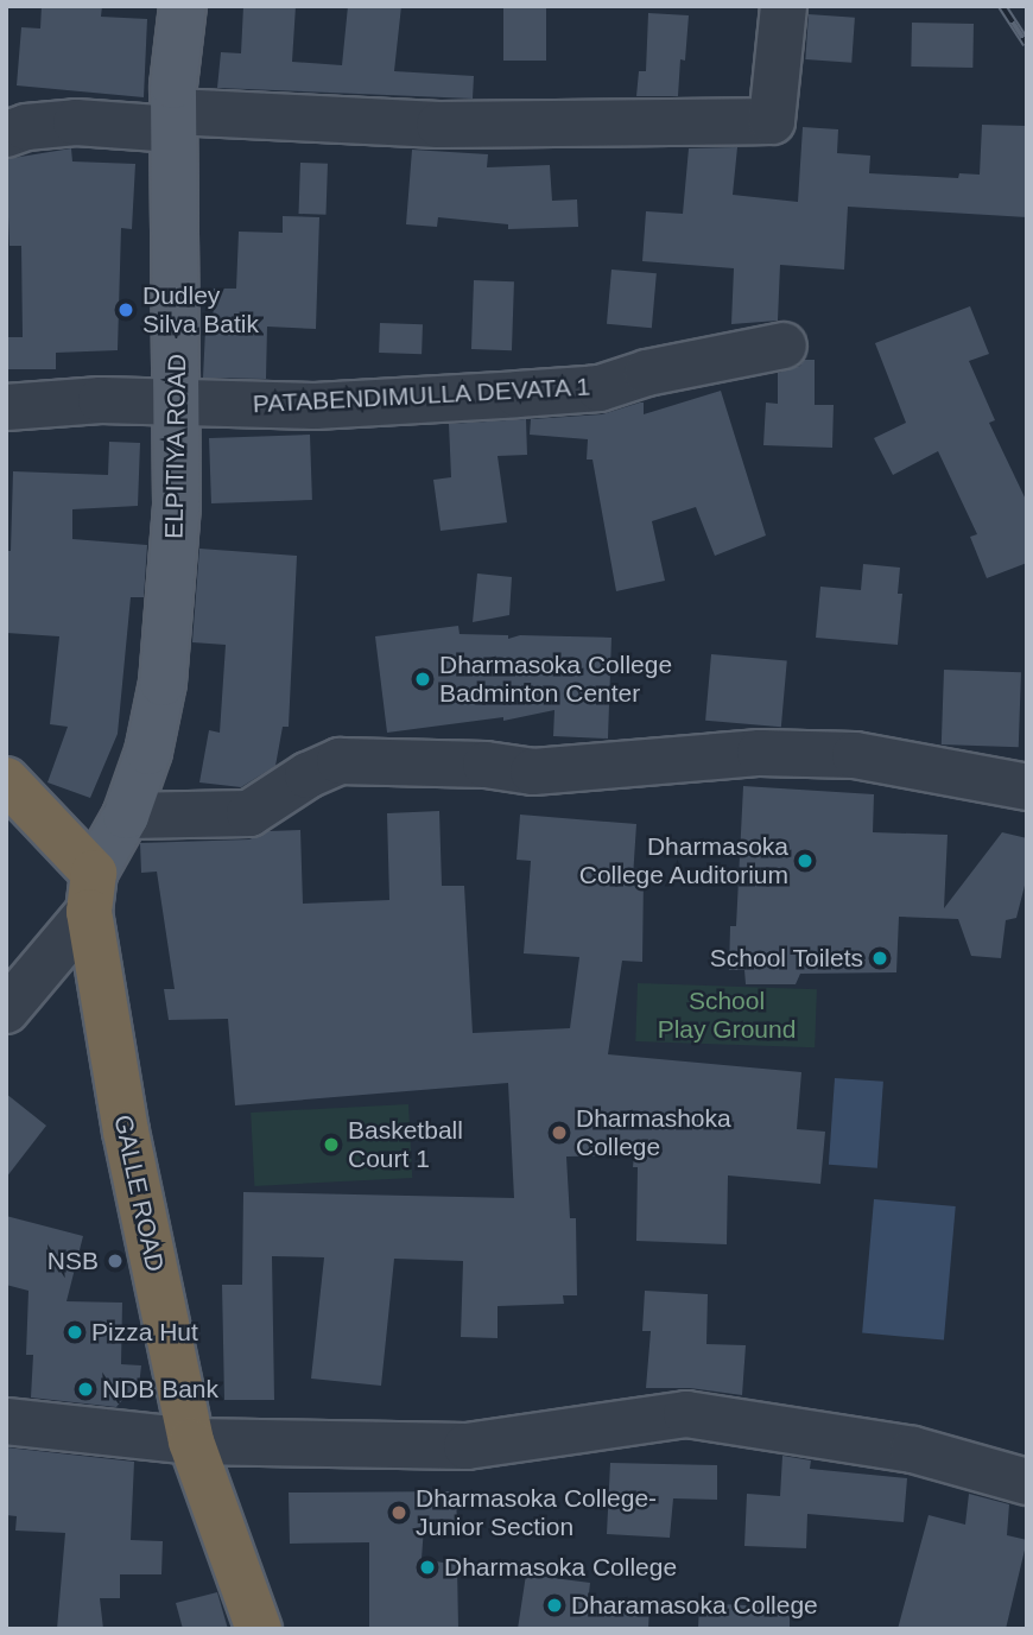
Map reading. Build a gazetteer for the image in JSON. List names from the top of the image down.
{
  "streets": {
    "highway": ["GALLE ROAD"],
    "main road": ["ELPITIYA ROAD"],
    "street": ["PATABENDIMULLA DEVATA 1"]
  },
  "crossings": [
    ["PATABENDIMULLA DEVATA 1", "ELPITIYA ROAD"],
    ["ELPITIYA ROAD", "GALLE ROAD"]
  ],
  "parks": ["School Play Ground"],
  "places": [
    "Dudley Silva Batik",
    "Dharmasoka College Badminton Center",
    "Dharmasoka College Auditorium",
    "School Toilets",
    "Dharmashoka College",
    "Basketball Court 1",
    "NSB",
    "Pizza Hut",
    "NDB Bank",
    "Dharmasoka College- Junior Section",
    "Dharmasoka College",
    "Dharamasoka College"
  ]
}
